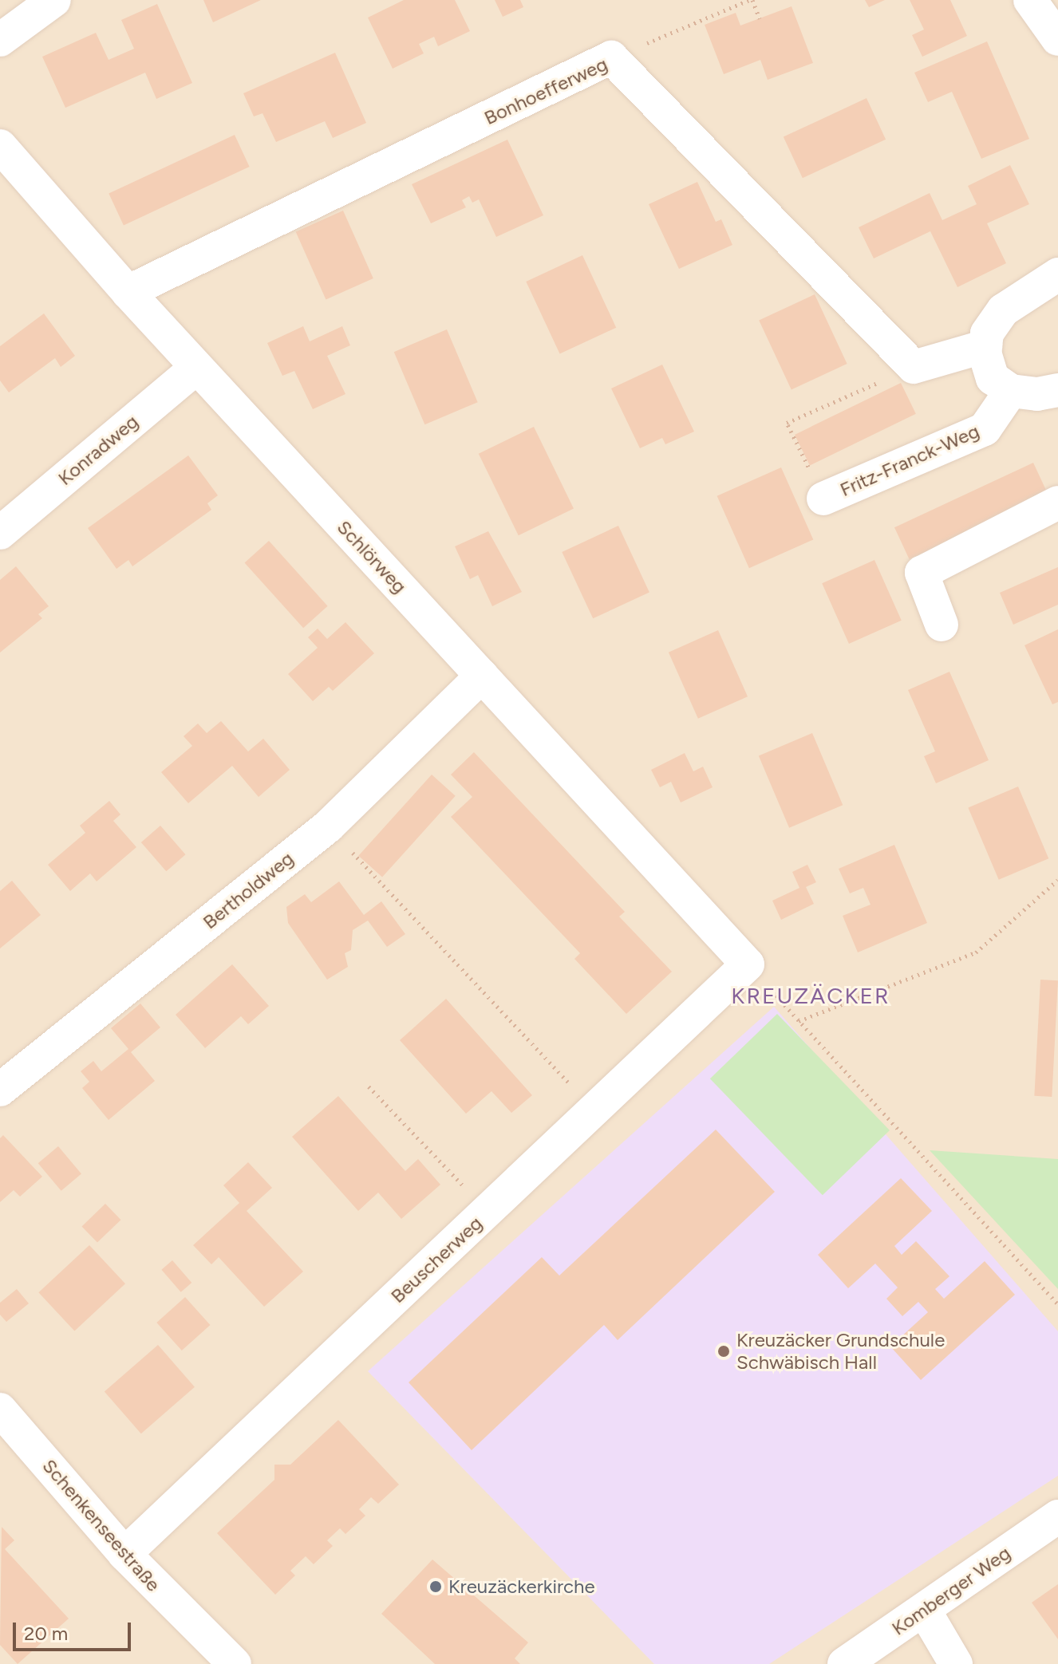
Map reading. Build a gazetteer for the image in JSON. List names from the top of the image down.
{
  "streets": {
    "street": [
      "Bonhoefferweg",
      "Konradweg",
      "Fritz-Franck-Weg",
      "Schlörweg",
      "Bertholdweg",
      "Beuscherweg",
      "Schenkenseestraße",
      "Komberger Weg"
    ]
  },
  "crossings": [
    ["Bonhoefferweg", "Fritz-Franck-Weg"],
    ["Bonhoefferweg", "Schlörweg"],
    ["Konradweg", "Schlörweg"],
    ["Schlörweg", "Bertholdweg"],
    ["Schlörweg", "Beuscherweg"],
    ["Beuscherweg", "Schenkenseestraße"]
  ],
  "districts": ["KREUZÄCKER"],
  "places": ["Kreuzäcker Grundschule Schwäbisch Hall", "Kreuzäckerkirche"],
  "scale_bar": "20 m"
}
